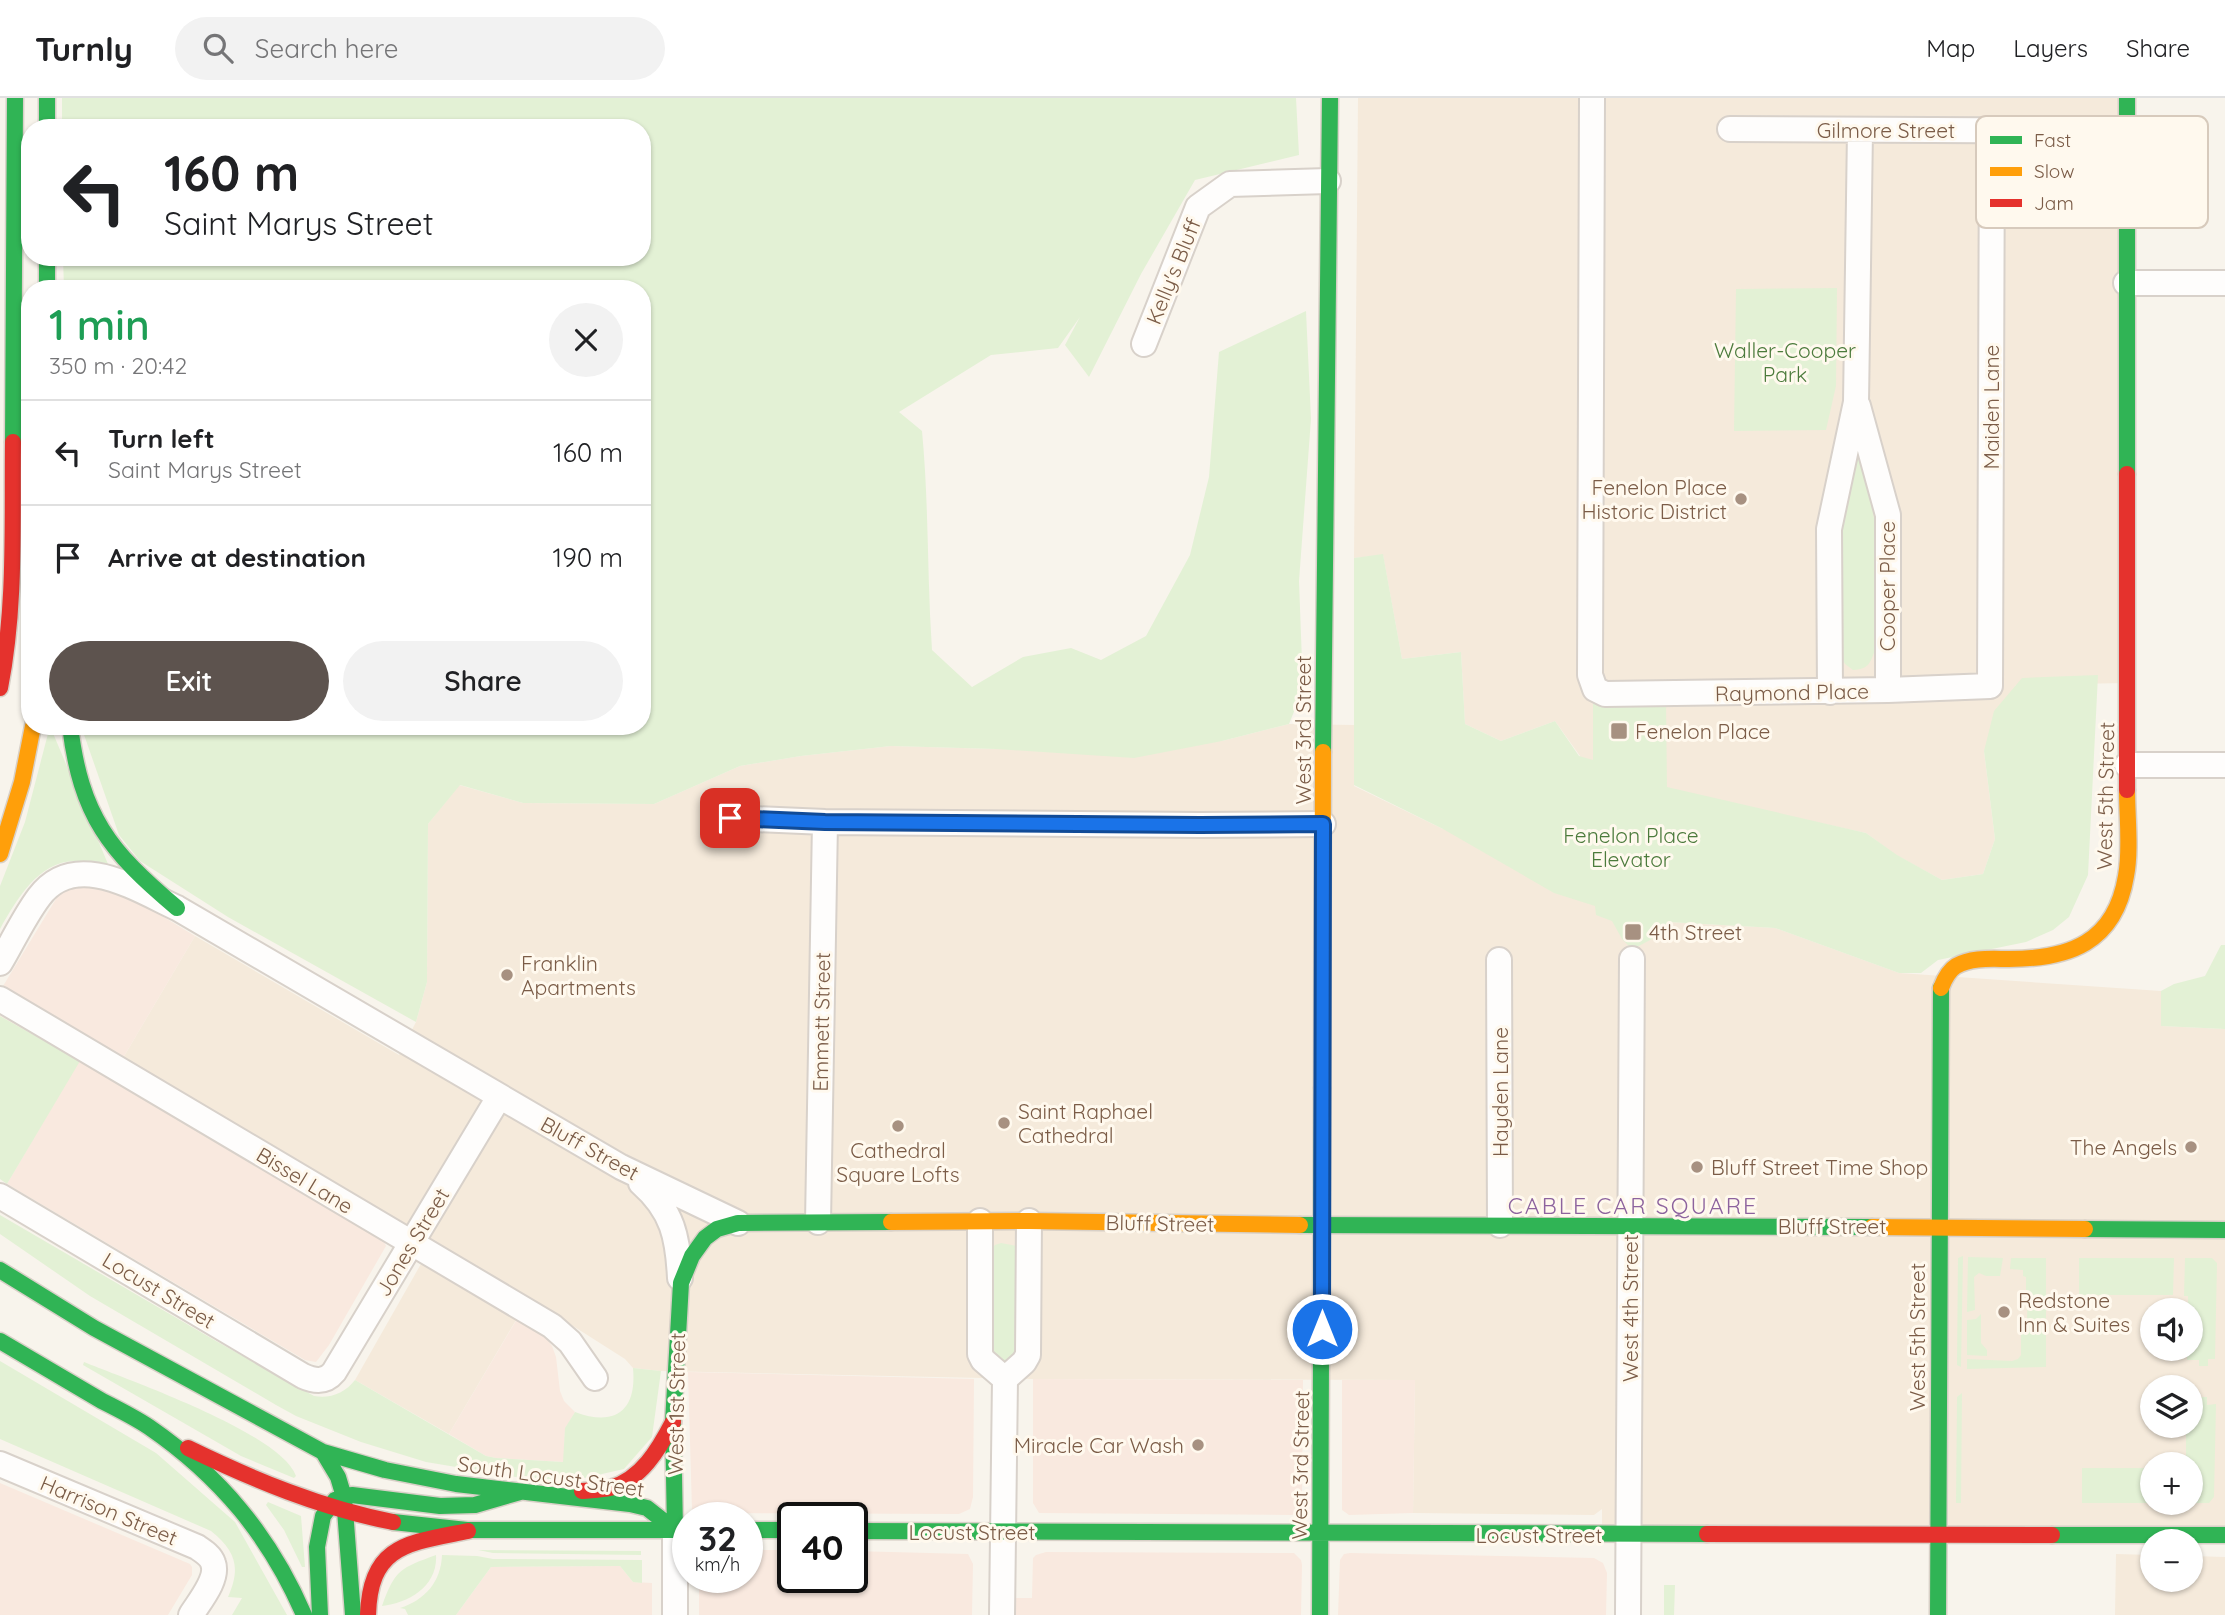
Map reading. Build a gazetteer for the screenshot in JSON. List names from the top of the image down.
{
  "streets": {
    "main road": [
      "West 3rd Street",
      "West 5th Street",
      "Bluff Street",
      "Locust Street",
      "West 1st Street",
      "South Locust Street"
    ],
    "street": [
      "Gilmore Street",
      "Kelly's Bluff",
      "Maiden Lane",
      "Cooper Place",
      "Raymond Place",
      "Emmett Street",
      "Hayden Lane",
      "Bissel Lane",
      "Jones Street",
      "West 4th Street",
      "Harrison Street"
    ]
  },
  "crossings": [
    ["Gilmore Street", "Cooper Place"],
    ["Kelly's Bluff", "West 3rd Street"],
    ["Maiden Lane", "Raymond Place"],
    ["Cooper Place", "Raymond Place"],
    ["West 3rd Street", "Bluff Street"],
    ["West 3rd Street", "Locust Street"],
    ["West 5th Street", "Bluff Street"],
    ["West 5th Street", "Locust Street"],
    ["Emmett Street", "Bluff Street"],
    ["Hayden Lane", "Bluff Street"],
    ["Bluff Street", "Jones Street"],
    ["Bluff Street", "West 4th Street"],
    ["Bluff Street", "West 1st Street"],
    ["Bissel Lane", "Jones Street"],
    ["Jones Street", "Locust Street"],
    ["Locust Street", "West 4th Street"]
  ],
  "districts": ["CABLE CAR SQUARE"],
  "parks": ["Waller-Cooper Park", "Fenelon Place Elevator"],
  "places": {
    "other": [
      "Fenelon Place Historic District",
      "Franklin Apartments",
      "Saint Raphael Cathedral",
      "Cathedral Square Lofts",
      "The Angels",
      "Bluff Street Time Shop",
      "Redstone Inn & Suites",
      "Miracle Car Wash"
    ],
    "transit": ["Fenelon Place", "4th Street"]
  },
  "legend": ["Fast", "Slow", "Jam"],
  "page": {
    "header": "Turnly",
    "search": "Search here",
    "nav": ["Map", "Layers", "Share"],
    "turn": ["160 m", "Saint Marys Street"],
    "heading": ["1 min", "350 m · 20:42"],
    "list": [
      {
        "name": "Turn left",
        "note": "Saint Marys Street",
        "value": "160 m"
      },
      {
        "name": "Arrive at destination",
        "value": "190 m"
      }
    ],
    "buttons": ["Exit", "Share"],
    "map_buttons": ["+", "−"],
    "speed": "32 km/h",
    "limit": "40"
  }
}
